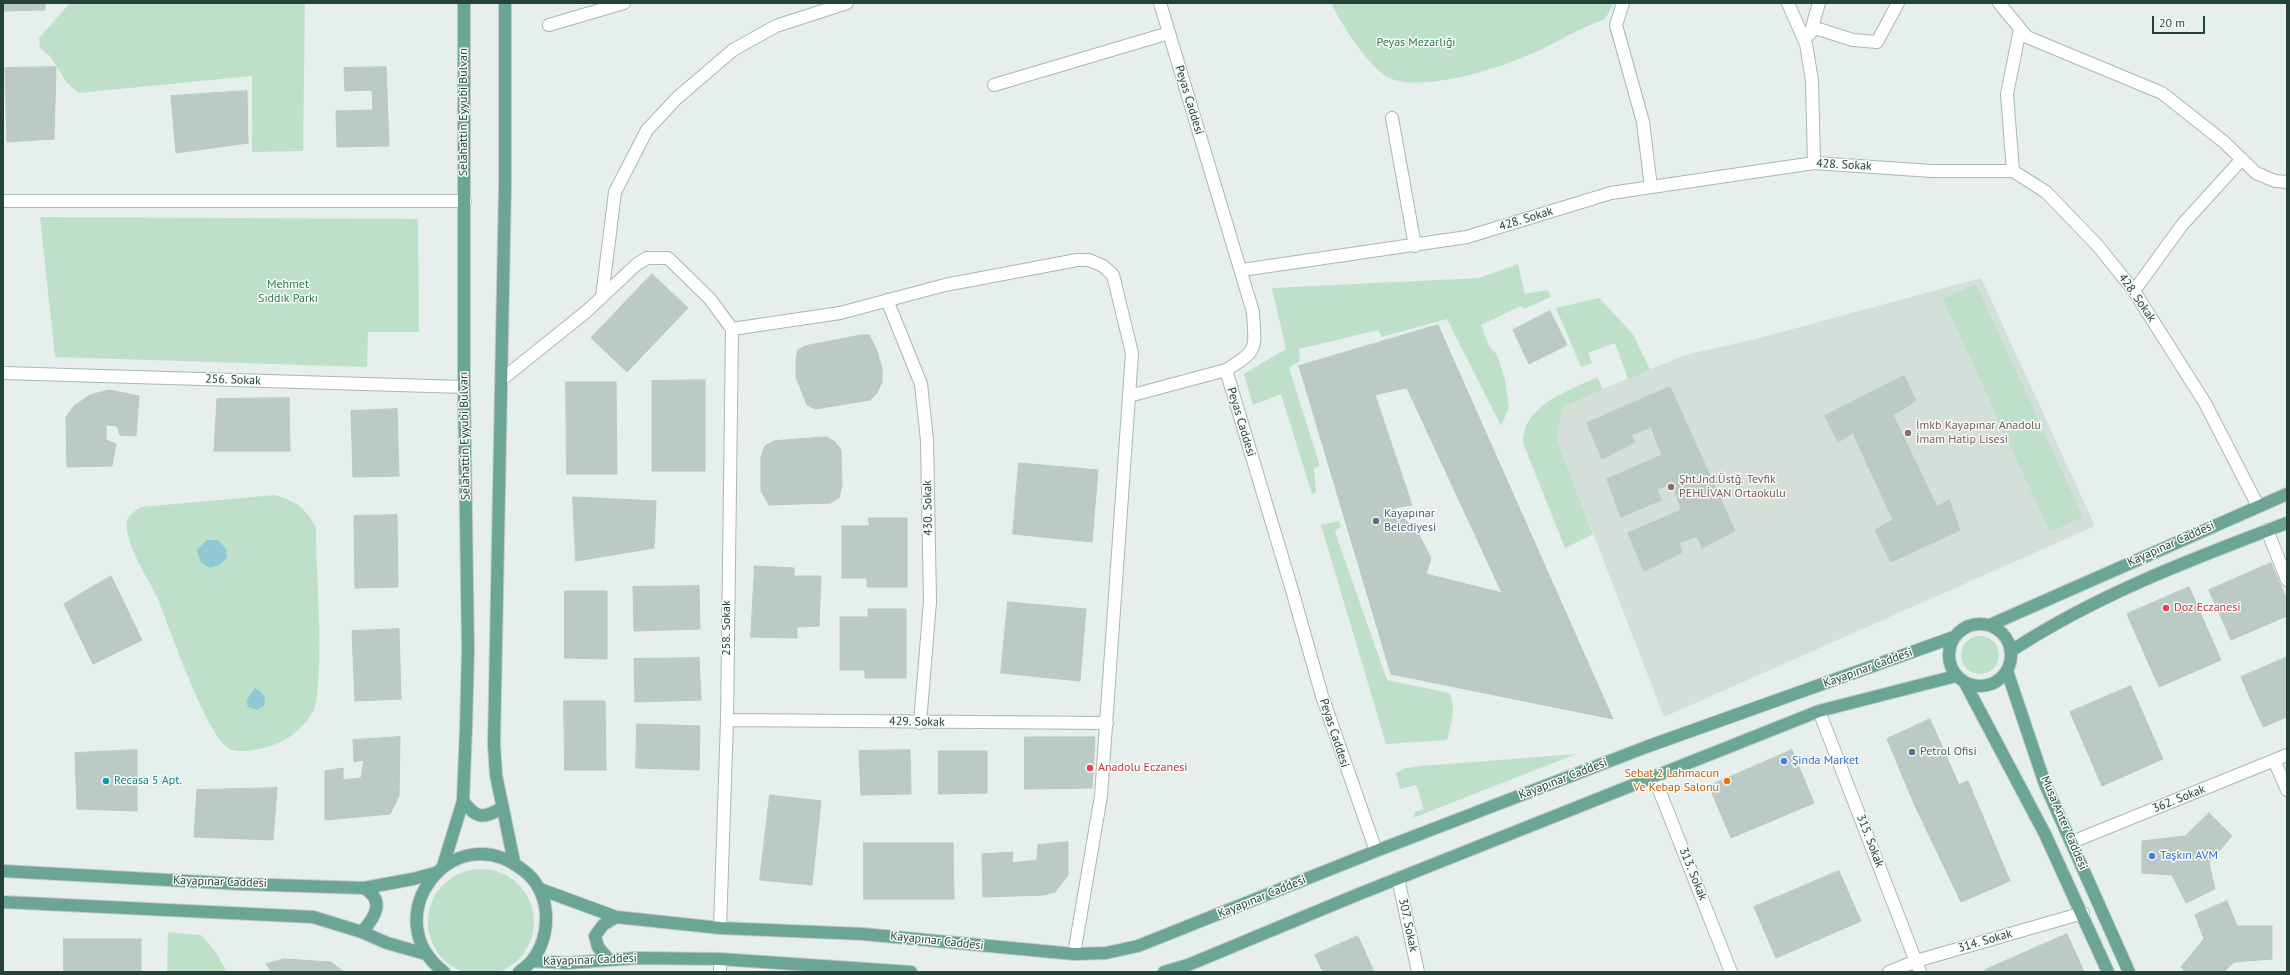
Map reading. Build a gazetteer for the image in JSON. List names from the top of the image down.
{
  "streets": {
    "main road": ["Selahattin Eyyubi Bulvarı", "Kayapınar Caddesi", "Musa Anter Caddesi"],
    "street": [
      "Peyas Caddesi",
      "428. Sokak",
      "256. Sokak",
      "430. Sokak",
      "258. Sokak",
      "429. Sokak",
      "362. Sokak",
      "315. Sokak",
      "313. Sokak",
      "307. Sokak",
      "314. Sokak"
    ]
  },
  "crossings": [
    ["Peyas Caddesi", "428. Sokak"],
    ["Peyas Caddesi", "Kayapınar Caddesi"],
    ["Selahattin Eyyubi Bulvarı", "256. Sokak"],
    ["Selahattin Eyyubi Bulvarı", "Kayapınar Caddesi"],
    ["428. Sokak", "Kayapınar Caddesi"],
    ["430. Sokak", "429. Sokak"],
    ["Kayapınar Caddesi", "258. Sokak"],
    ["Kayapınar Caddesi", "Musa Anter Caddesi"],
    ["Kayapınar Caddesi", "315. Sokak"],
    ["Kayapınar Caddesi", "313. Sokak"],
    ["Kayapınar Caddesi", "307. Sokak"],
    ["258. Sokak", "429. Sokak"],
    ["362. Sokak", "Musa Anter Caddesi"],
    ["Musa Anter Caddesi", "314. Sokak"],
    ["315. Sokak", "314. Sokak"]
  ],
  "parks": ["Peyas Mezarlığı", "Mehmet Sıddık Parkı"],
  "places": [
    "İmkb Kayapınar Anadolu İmam Hatip Lisesi",
    "Şht.Jnd.Üstğ. Tevfik PEHLİVAN Ortaokulu",
    "Kayapınar Belediyesi",
    "Doz Eczanesi",
    "Petrol Ofisi",
    "Şinda Market",
    "Anadolu Eczanesi",
    "Recasa 5 Apt.",
    "Sebat 2 Lahmacun Ve Kebap Salonu",
    "Taşkın AVM"
  ],
  "scale_bar": "20 m"
}
